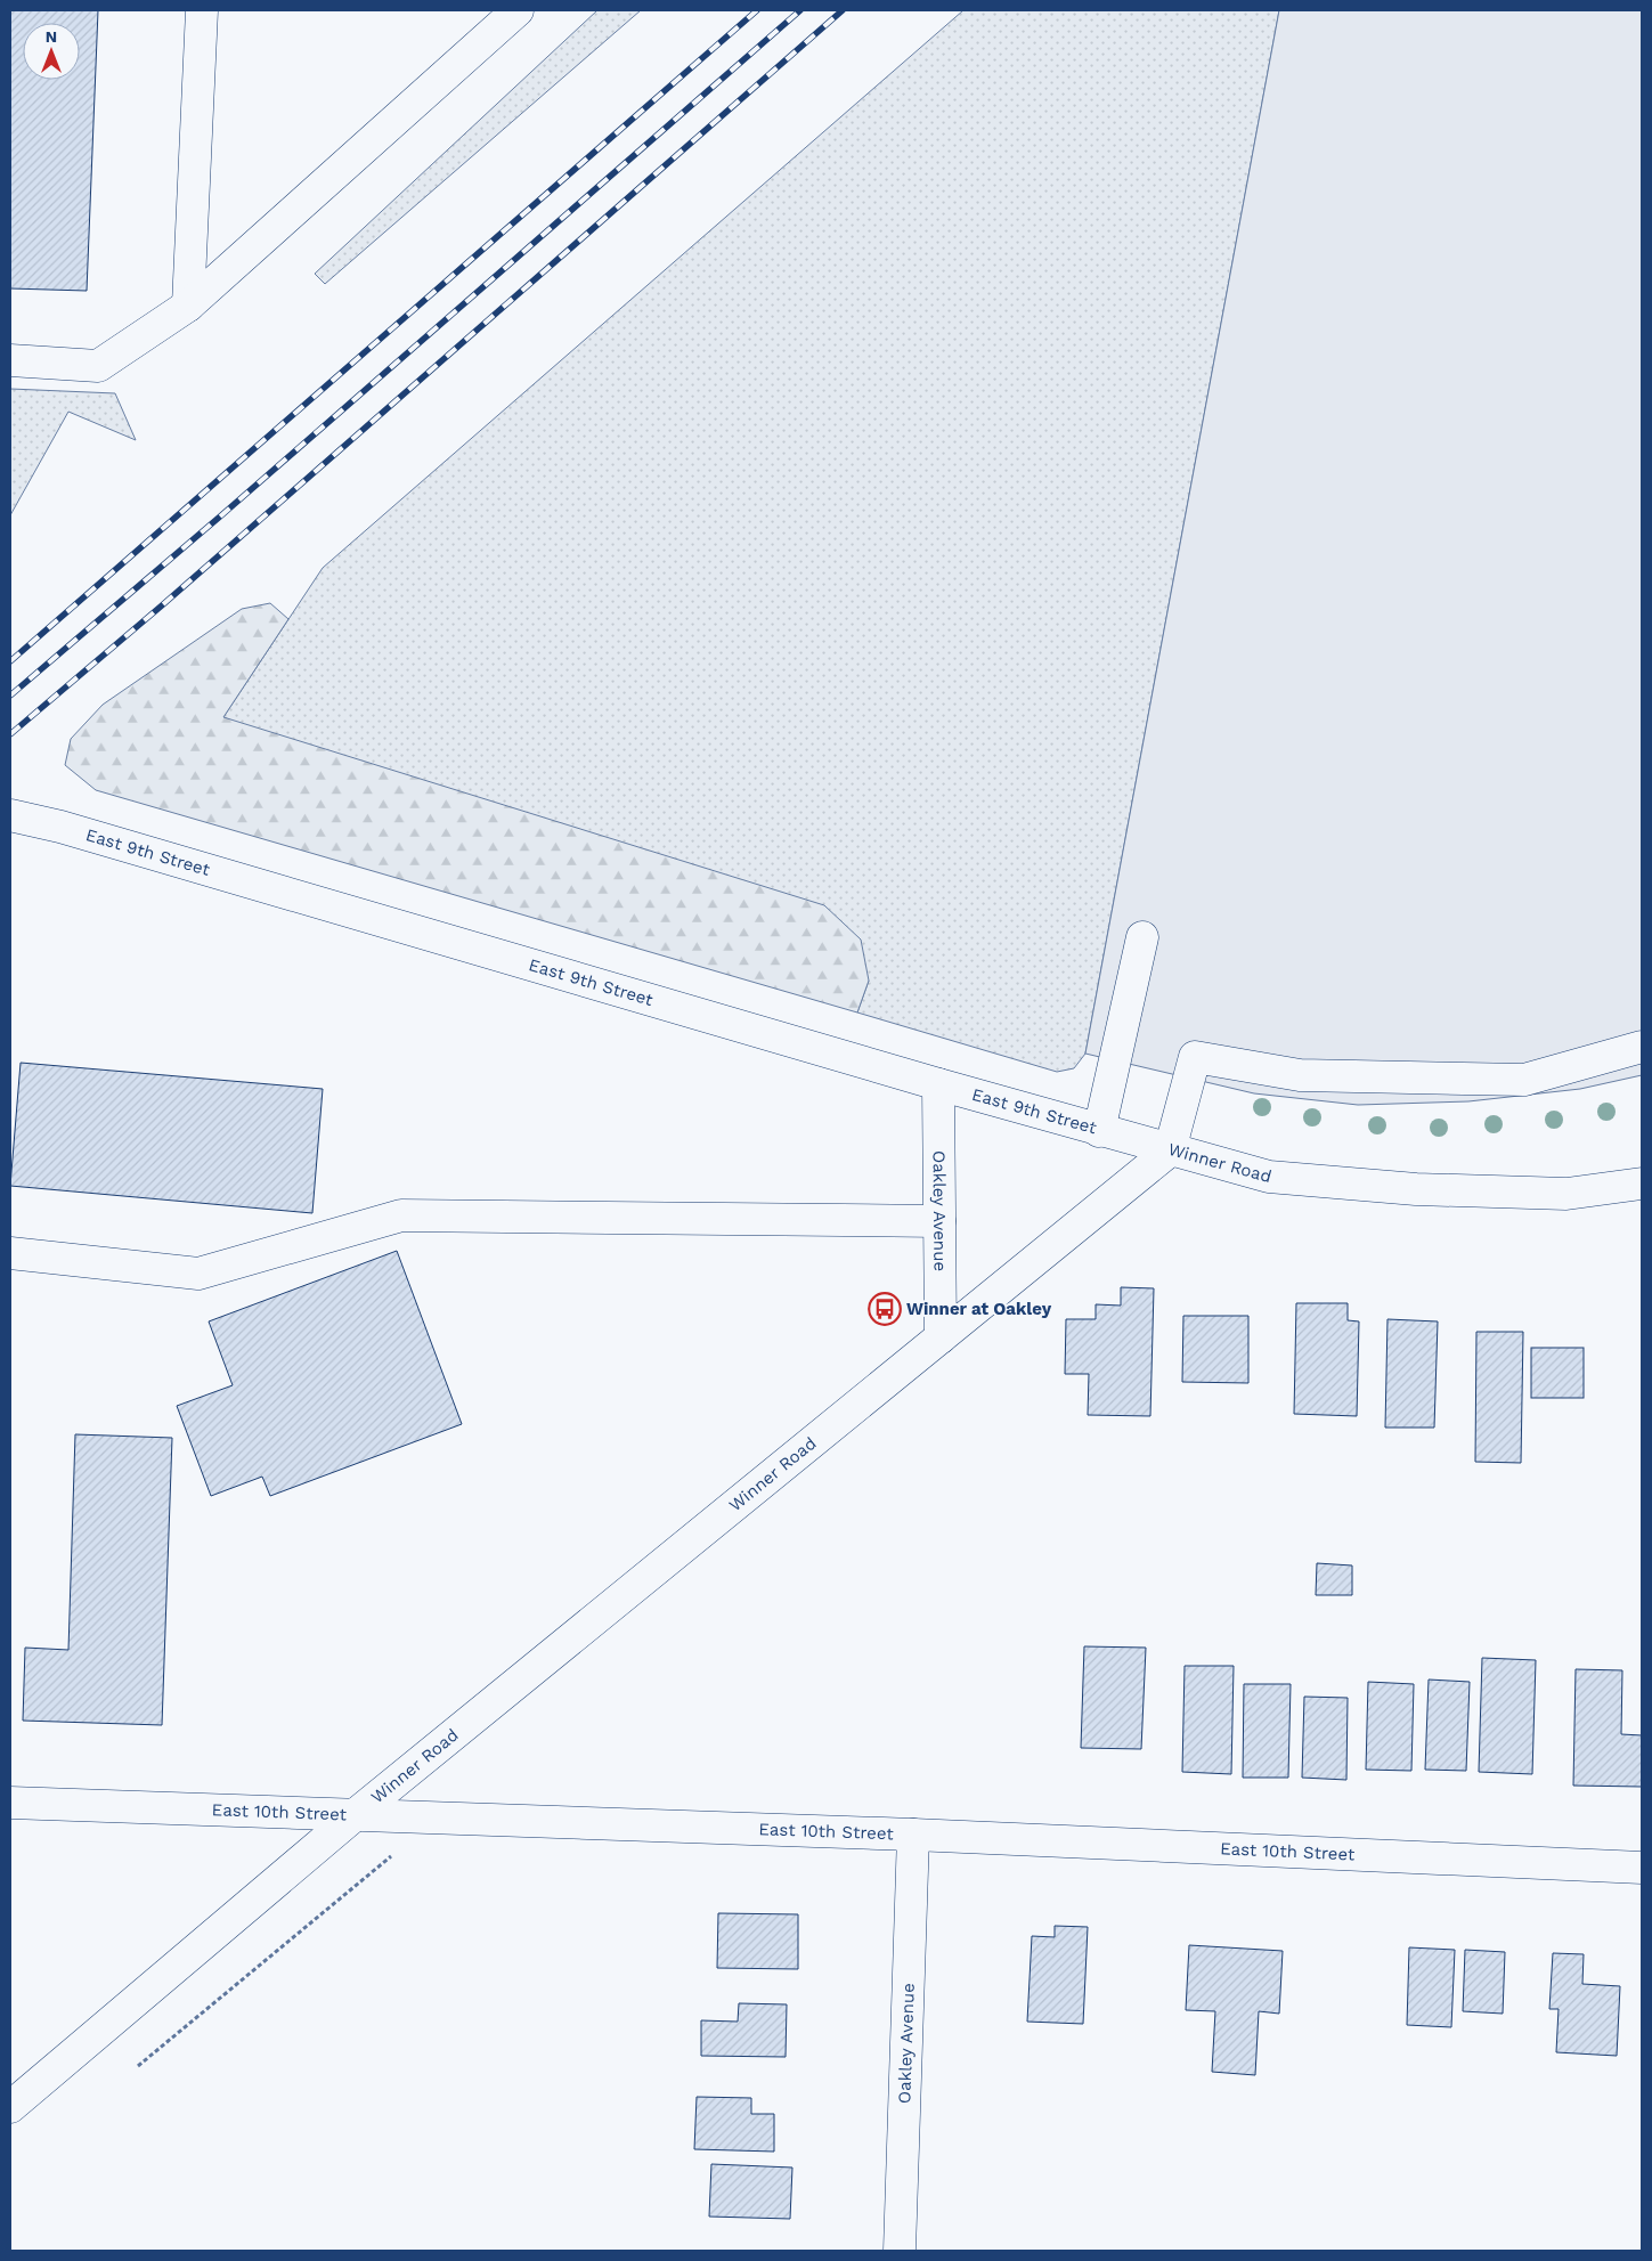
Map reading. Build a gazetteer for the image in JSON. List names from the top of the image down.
{
  "streets": {
    "street": [
      "East 9th Street",
      "Winner Road",
      "Oakley Avenue",
      "East 10th Street"
    ]
  },
  "crossings": [
    ["East 9th Street", "Winner Road"],
    ["East 9th Street", "Oakley Avenue"],
    ["Winner Road", "Oakley Avenue"],
    ["Winner Road", "East 10th Street"],
    ["Oakley Avenue", "East 10th Street"]
  ],
  "places": {
    "bus stop": ["Winner at Oakley"]
  },
  "north": "top"
}
